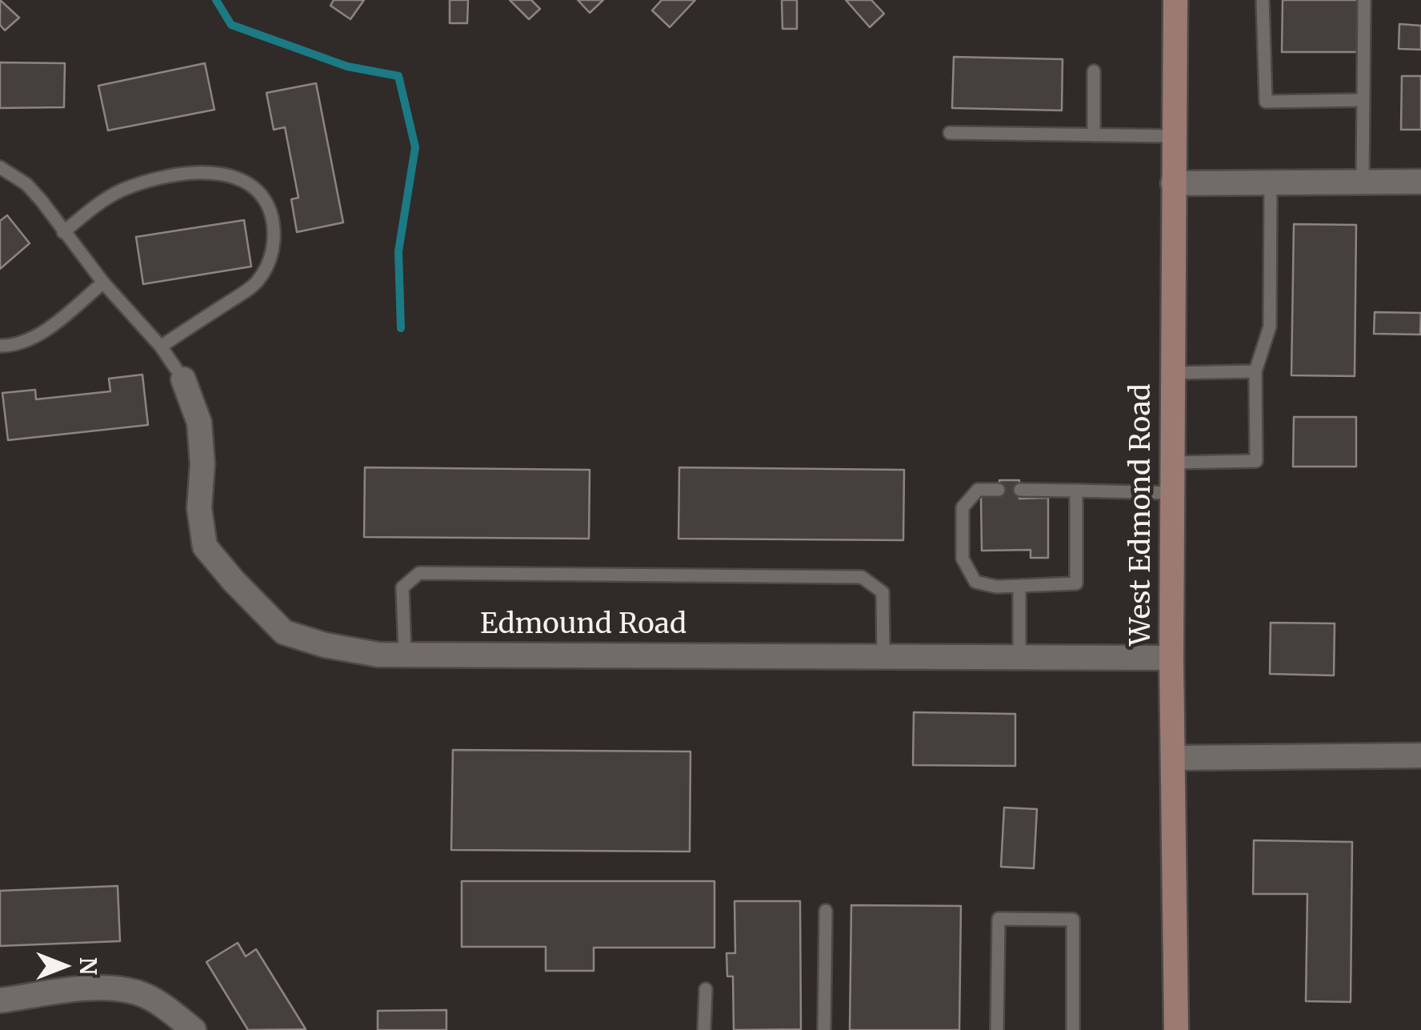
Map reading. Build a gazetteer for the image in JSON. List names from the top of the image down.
{
  "streets": {
    "main road": ["West Edmond Road"],
    "street": ["Edmound Road"]
  },
  "crossings": [
    ["West Edmond Road", "Edmound Road"]
  ],
  "north": "right"
}
